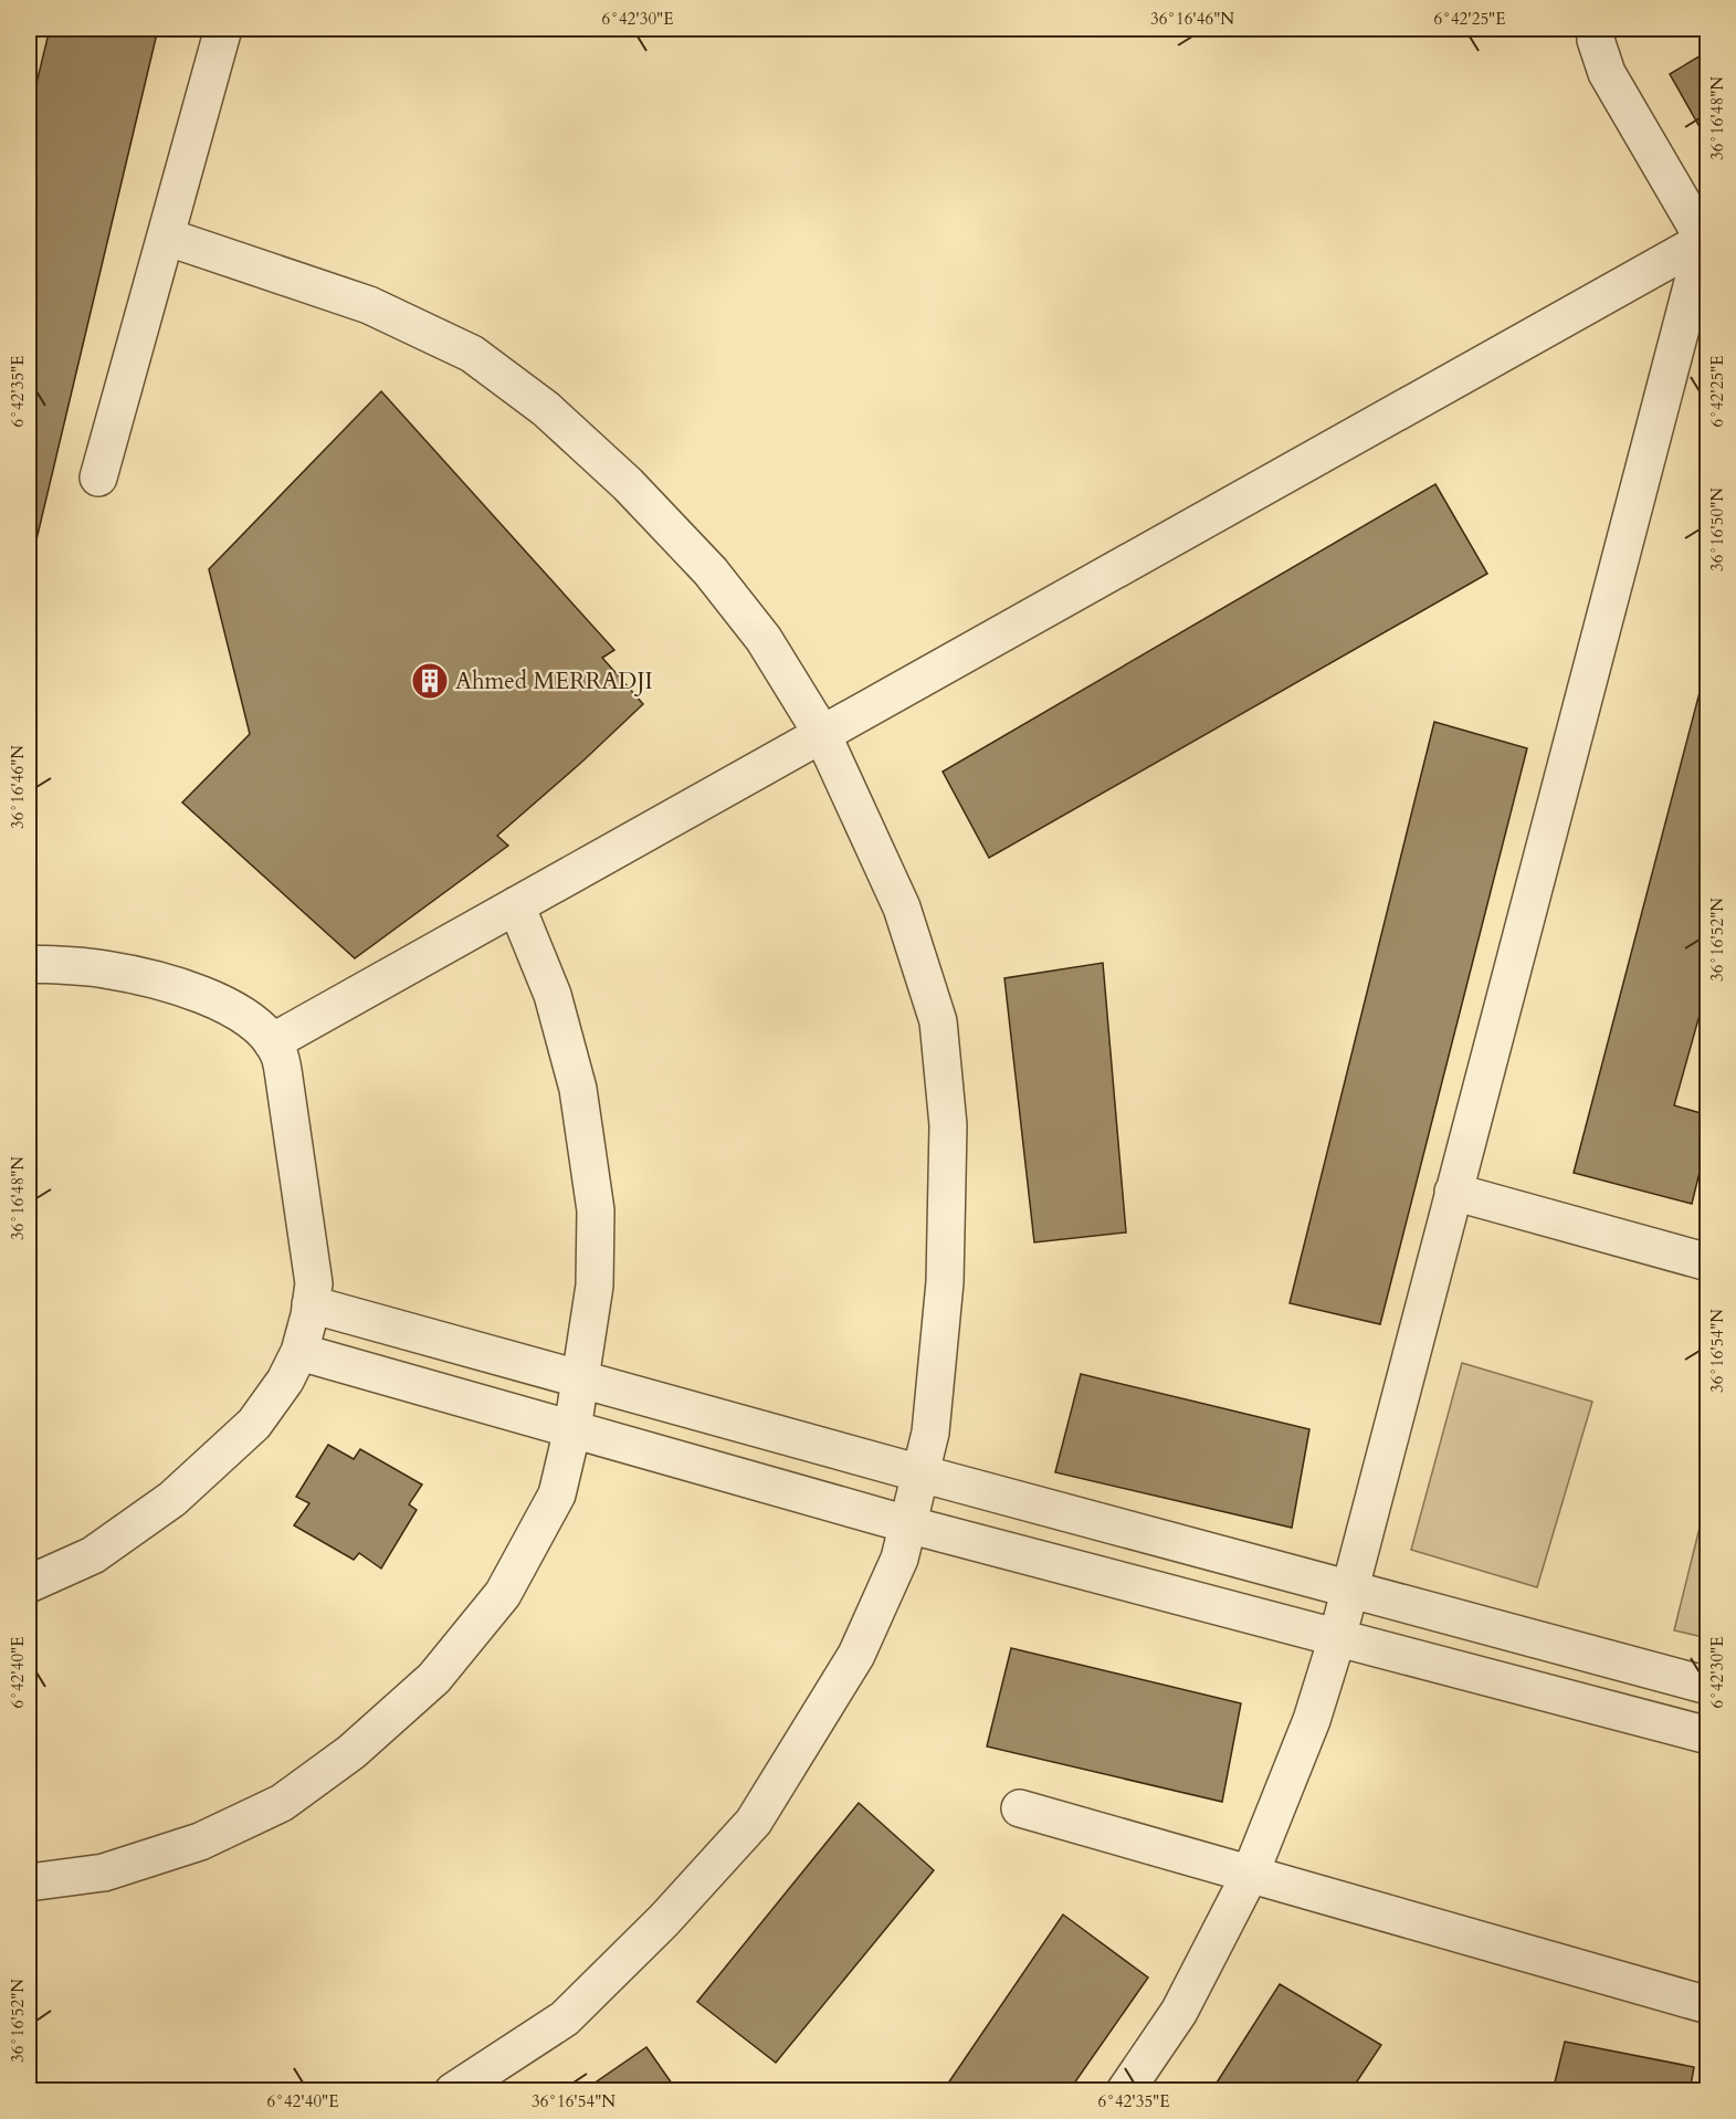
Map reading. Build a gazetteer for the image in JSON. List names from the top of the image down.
{
  "places": {
    "building": ["Ahmed MERRADJI"]
  },
  "coordinates": [
    "6°42'30\"E",
    "36°16'46\"N",
    "6°42'25\"E",
    "36°16'48\"N",
    "6°42'35\"E",
    "36°16'50\"N",
    "36°16'52\"N",
    "36°16'54\"N",
    "6°42'40\"E"
  ]
}
